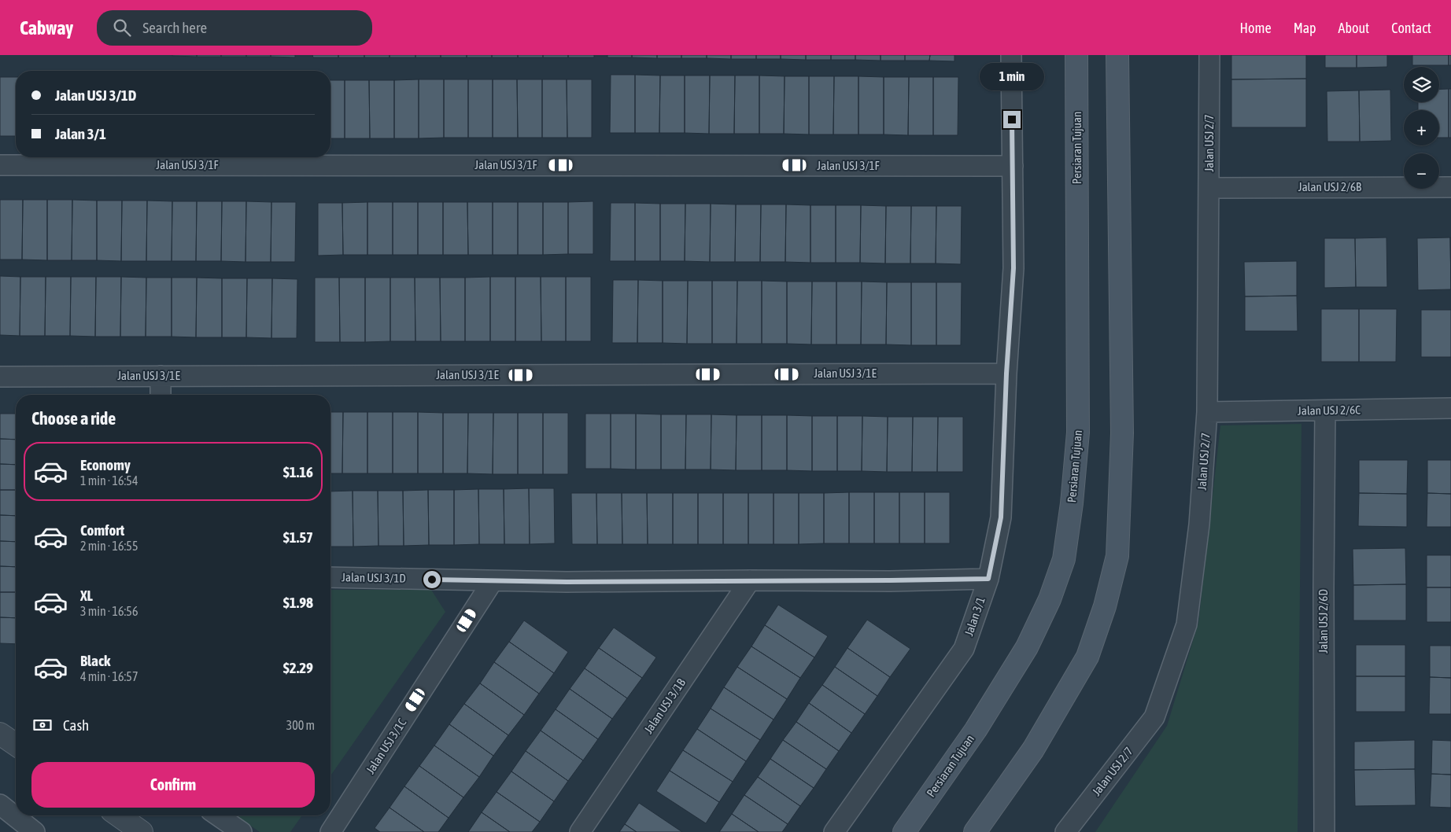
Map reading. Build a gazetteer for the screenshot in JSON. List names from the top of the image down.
{
  "streets": {
    "main road": ["Persiaran Tujuan"],
    "street": [
      "Jalan USJ 2/7",
      "Jalan USJ 3/1F",
      "Jalan USJ 2/6B",
      "Jalan USJ 3/1E",
      "Jalan USJ 2/6C",
      "Jalan USJ 3/1D",
      "Jalan 3/1",
      "Jalan USJ 2/6D",
      "Jalan USJ 3/1B",
      "Jalan USJ 3/1C"
    ]
  },
  "crossings": [
    ["Jalan USJ 2/7", "Jalan USJ 2/6B"],
    ["Jalan USJ 2/7", "Jalan USJ 2/6C"],
    ["Jalan USJ 3/1F", "Jalan 3/1"],
    ["Jalan USJ 3/1E", "Jalan 3/1"],
    ["Jalan USJ 2/6C", "Jalan USJ 2/6D"],
    ["Jalan USJ 3/1D", "Jalan 3/1"],
    ["Jalan USJ 3/1D", "Jalan USJ 3/1B"],
    ["Jalan USJ 3/1D", "Jalan USJ 3/1C"]
  ],
  "page": {
    "header": "Cabway",
    "search": "Search here",
    "nav": [
      "Home",
      "Map",
      "About",
      "Contact"
    ],
    "bubble": "1 min",
    "map_buttons": ["+", "−"],
    "banner": ["Jalan USJ 3/1D", "Jalan 3/1"],
    "heading": "Choose a ride",
    "list": [
      {
        "name": "Economy",
        "note": "1 min · 16:54",
        "value": "$1.16"
      },
      {
        "name": "Comfort",
        "note": "2 min · 16:55",
        "value": "$1.57"
      },
      {
        "name": "XL",
        "note": "3 min · 16:56",
        "value": "$1.98"
      },
      {
        "name": "Black",
        "note": "4 min · 16:57",
        "value": "$2.29"
      }
    ],
    "pay": ["Cash", "300 m"],
    "buttons": "Confirm"
  }
}
